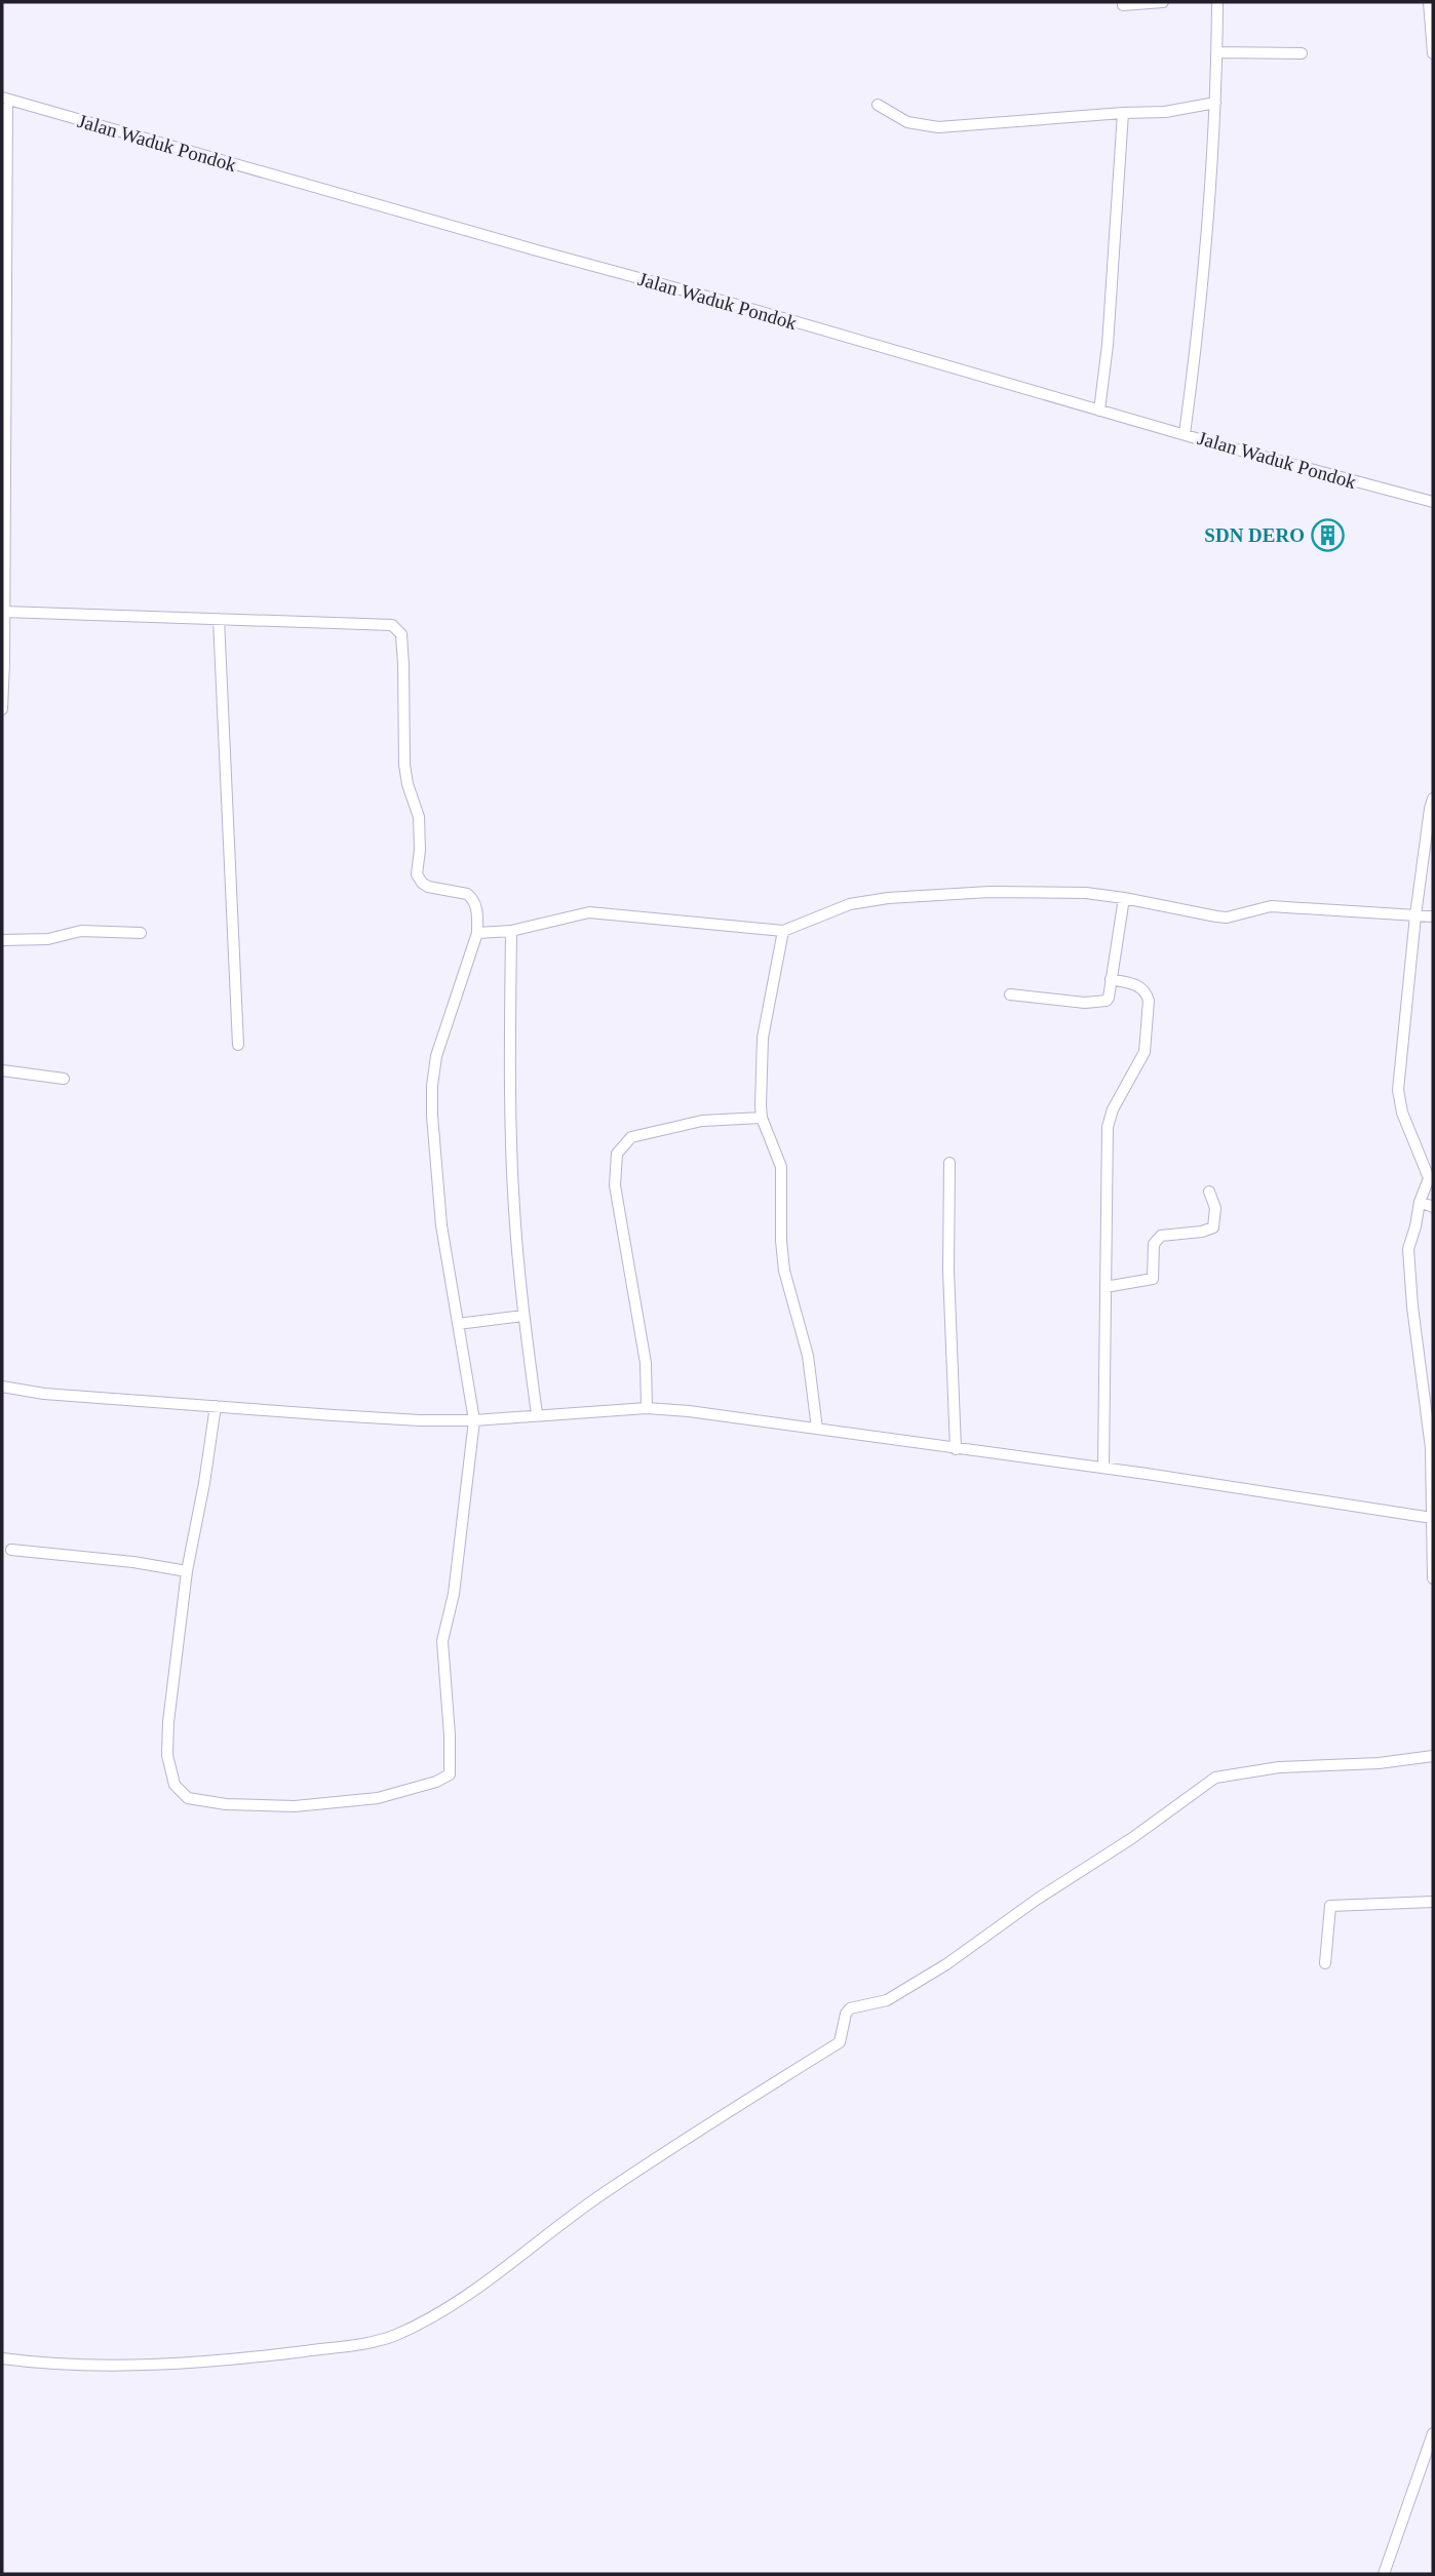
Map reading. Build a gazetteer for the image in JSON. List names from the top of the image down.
{
  "streets": {
    "street": ["Jalan Waduk Pondok"]
  },
  "places": {
    "building": ["SDN DERO"]
  }
}
